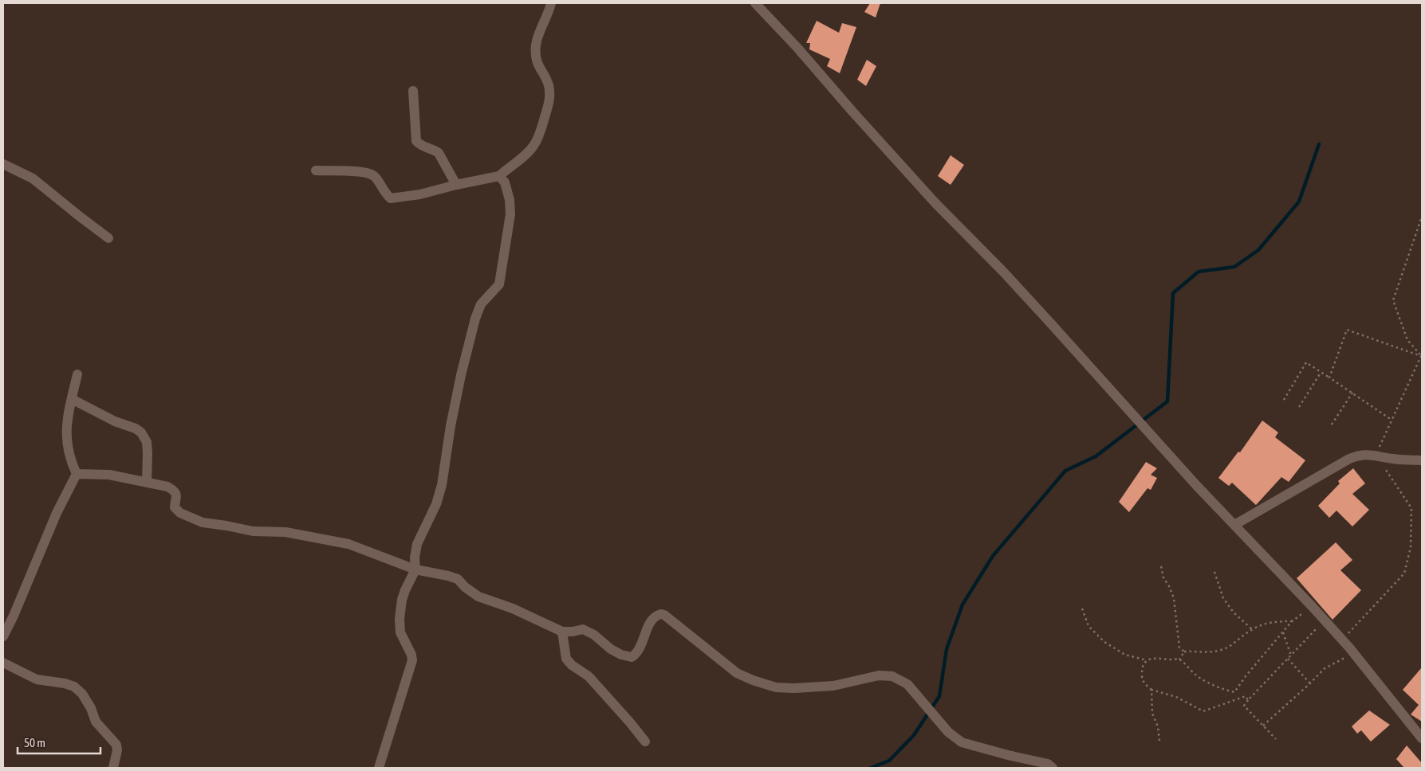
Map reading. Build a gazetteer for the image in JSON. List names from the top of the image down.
{
  "scale_bar": "50 m"
}
